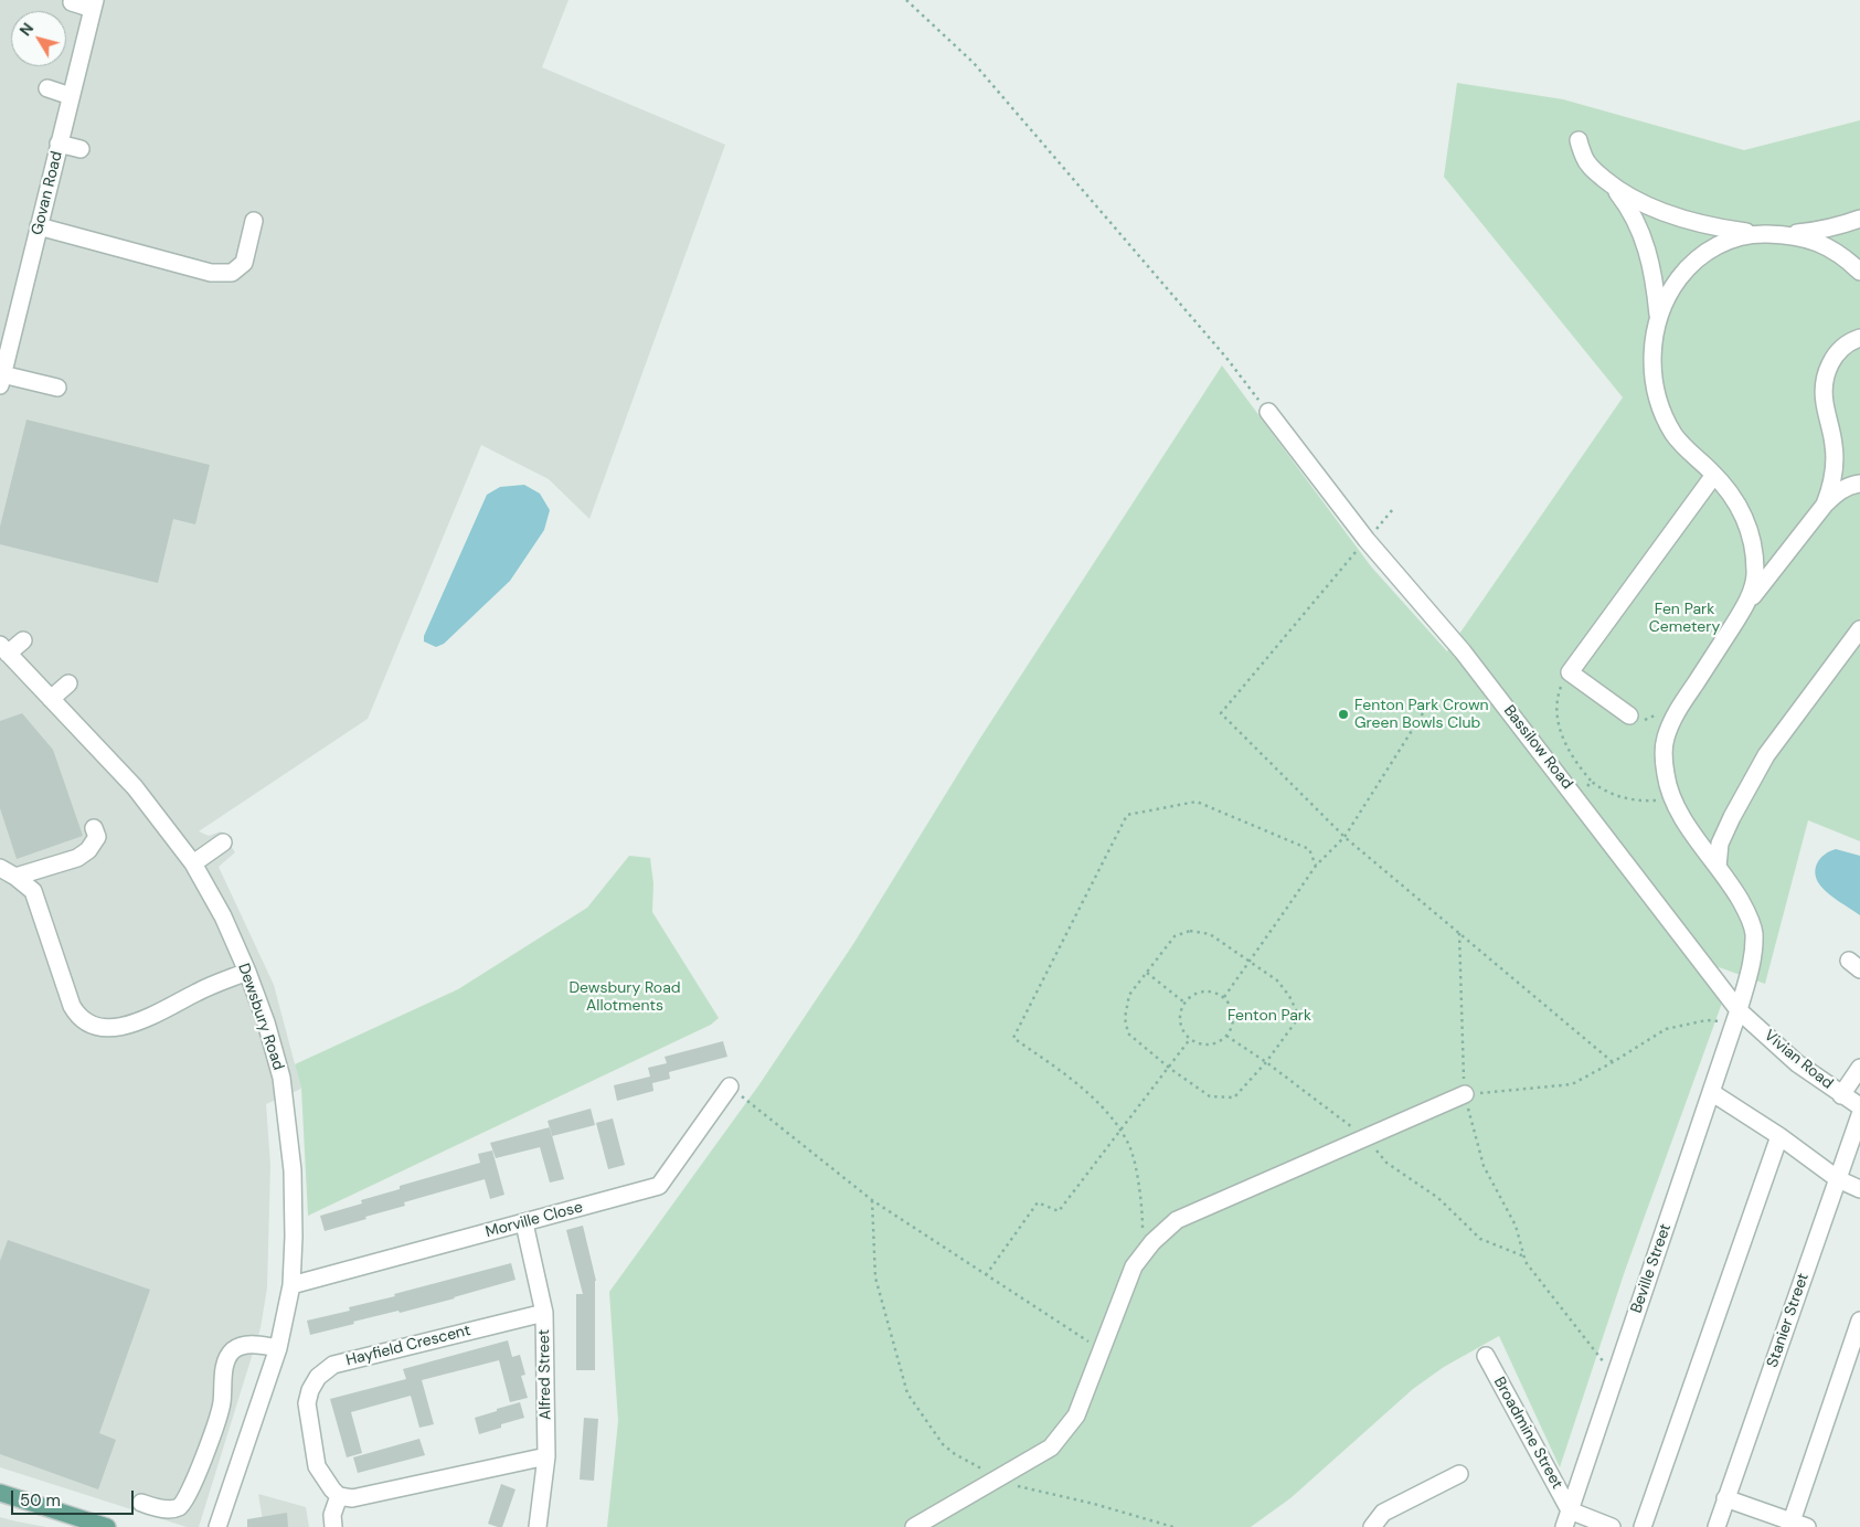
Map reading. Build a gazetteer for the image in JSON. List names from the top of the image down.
{
  "streets": {
    "street": [
      "Govan Road",
      "Bassilow Road",
      "Dewsbury Road",
      "Vivian Road",
      "Morville Close",
      "Beville Street",
      "Stanier Street",
      "Hayfield Crescent",
      "Alfred Street",
      "Broadmine Street"
    ]
  },
  "crossings": [
    ["Bassilow Road", "Vivian Road"],
    ["Bassilow Road", "Beville Street"],
    ["Dewsbury Road", "Morville Close"],
    ["Vivian Road", "Beville Street"],
    ["Morville Close", "Alfred Street"],
    ["Beville Street", "Broadmine Street"],
    ["Hayfield Crescent", "Alfred Street"]
  ],
  "parks": ["Fen Park Cemetery", "Dewsbury Road Allotments", "Fenton Park"],
  "places": ["Fenton Park Crown Green Bowls Club"],
  "scale_bar": "50 m",
  "north": "top left"
}
